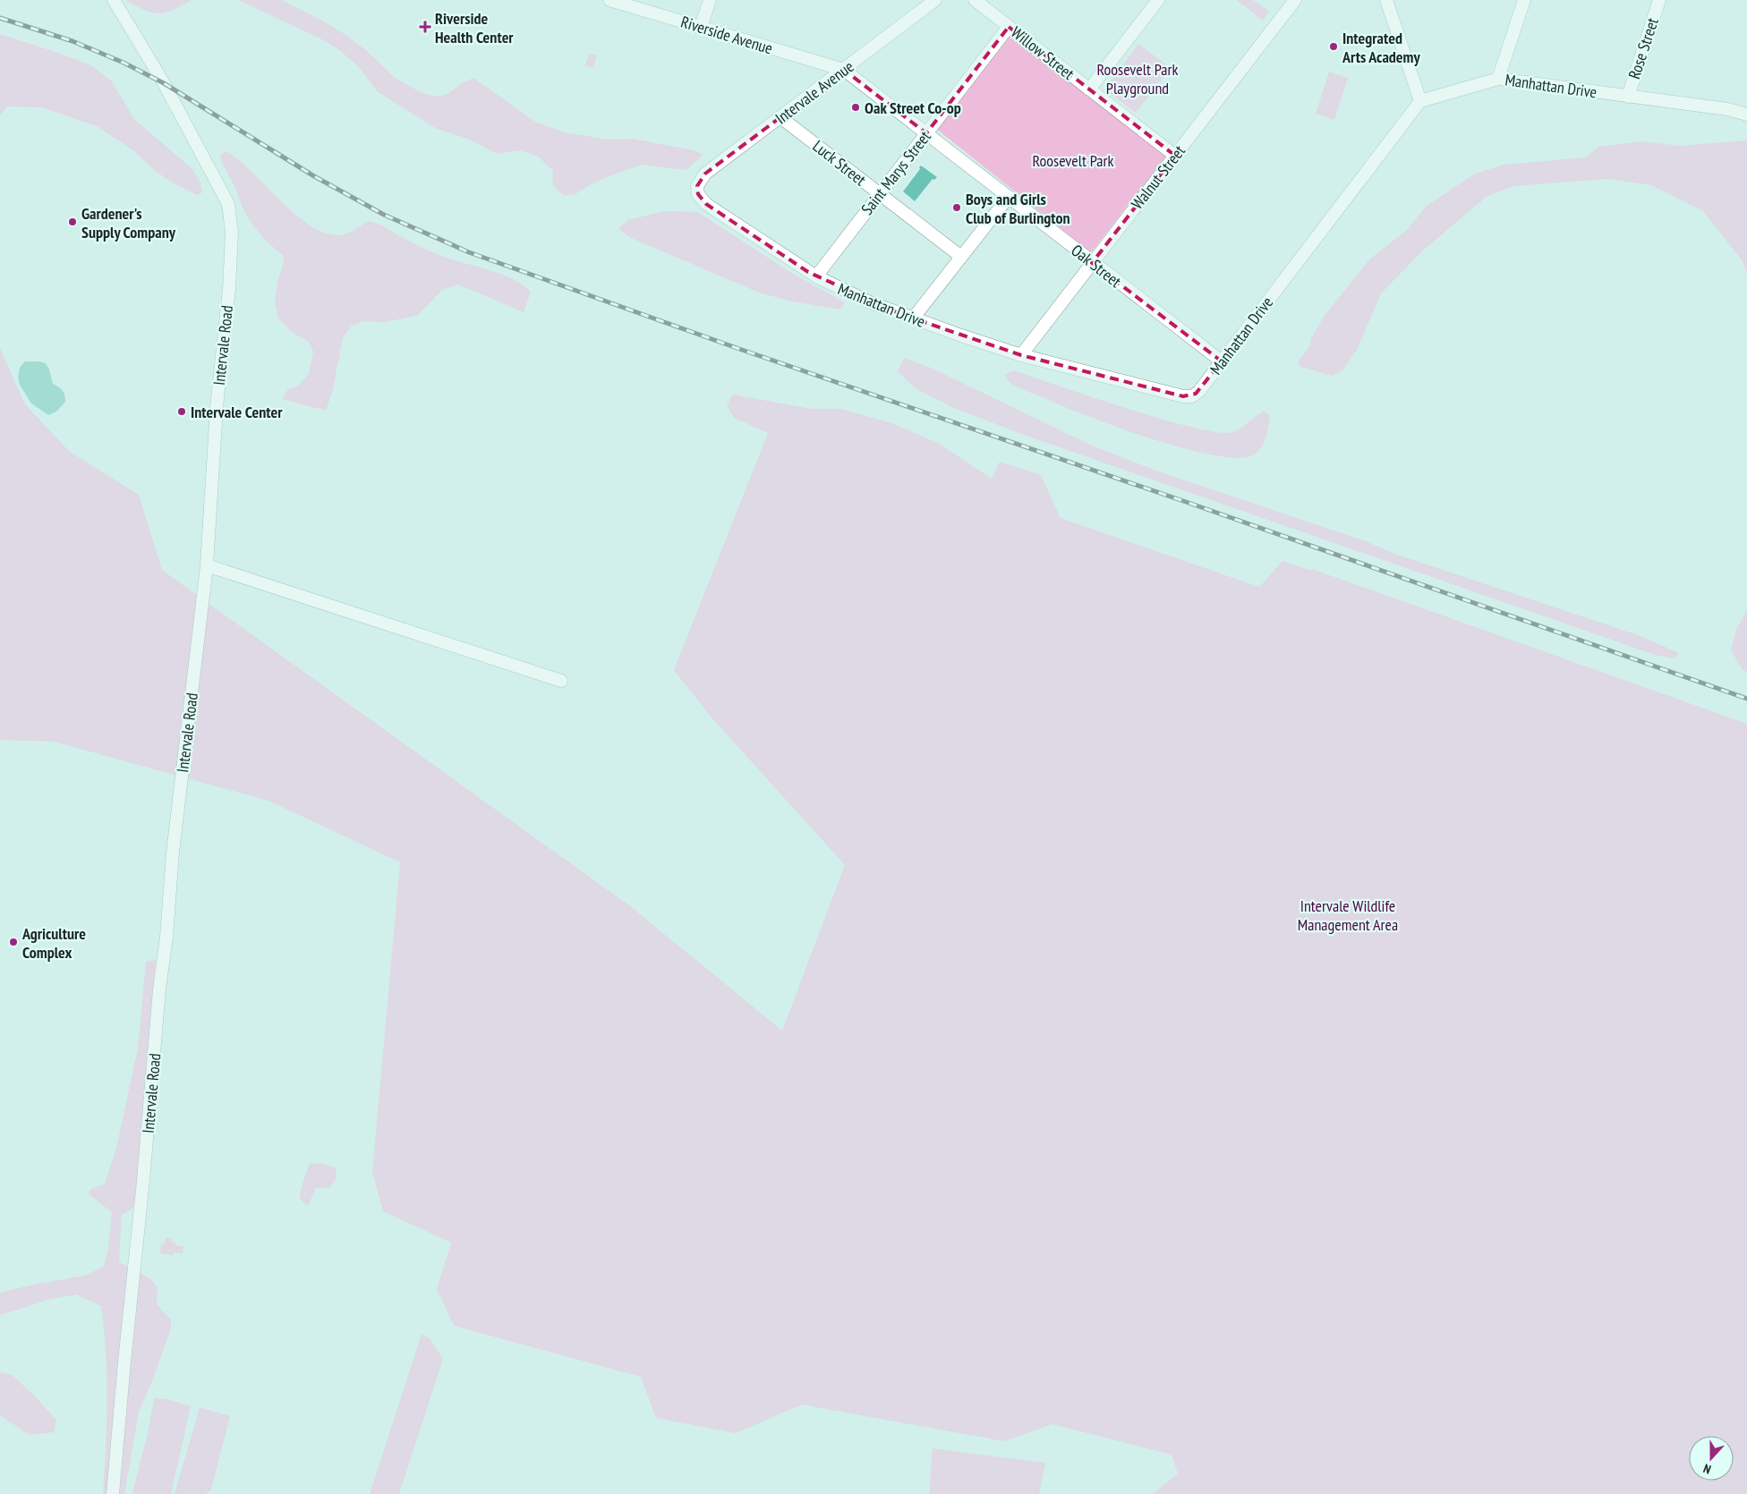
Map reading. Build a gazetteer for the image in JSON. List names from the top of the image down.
{
  "streets": {
    "street": [
      "Riverside Avenue",
      "Rose Street",
      "Willow Street",
      "Manhattan Drive",
      "Intervale Avenue",
      "Luck Street",
      "Saint Marys Street",
      "Walnut Street",
      "Oak Street",
      "Intervale Road"
    ]
  },
  "crossings": [
    ["Riverside Avenue", "Intervale Avenue"],
    ["Riverside Avenue", "Oak Street"],
    ["Rose Street", "Manhattan Drive"],
    ["Willow Street", "Saint Marys Street"],
    ["Willow Street", "Walnut Street"],
    ["Manhattan Drive", "Intervale Avenue"],
    ["Manhattan Drive", "Saint Marys Street"],
    ["Manhattan Drive", "Walnut Street"],
    ["Manhattan Drive", "Oak Street"],
    ["Intervale Avenue", "Luck Street"],
    ["Intervale Avenue", "Oak Street"],
    ["Luck Street", "Saint Marys Street"],
    ["Saint Marys Street", "Oak Street"],
    ["Walnut Street", "Oak Street"]
  ],
  "parks": ["Roosevelt Park Playground", "Roosevelt Park", "Intervale Wildlife Management Area"],
  "places": {
    "health": ["Riverside Health Center"],
    "other": [
      "Integrated Arts Academy",
      "Oak Street Co-op",
      "Boys and Girls Club of Burlington",
      "Gardener's Supply Company",
      "Intervale Center",
      "Agriculture Complex"
    ]
  },
  "north": "bottom"
}
